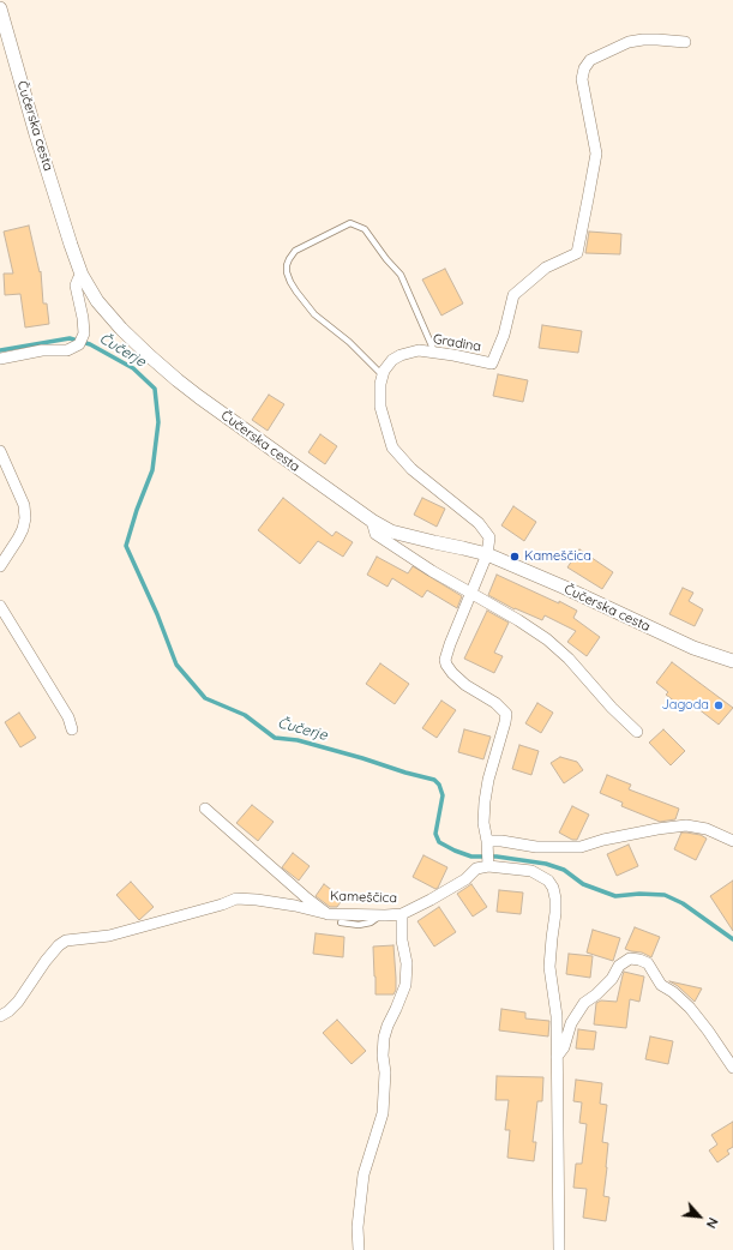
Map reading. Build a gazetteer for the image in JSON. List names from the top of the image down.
{
  "streets": {
    "street": ["Čučerska cesta", "Gradina", "Kameščica"]
  },
  "water": ["Čučerje"],
  "places": ["Kameščica", "Jagoda"],
  "north": "bottom right"
}
